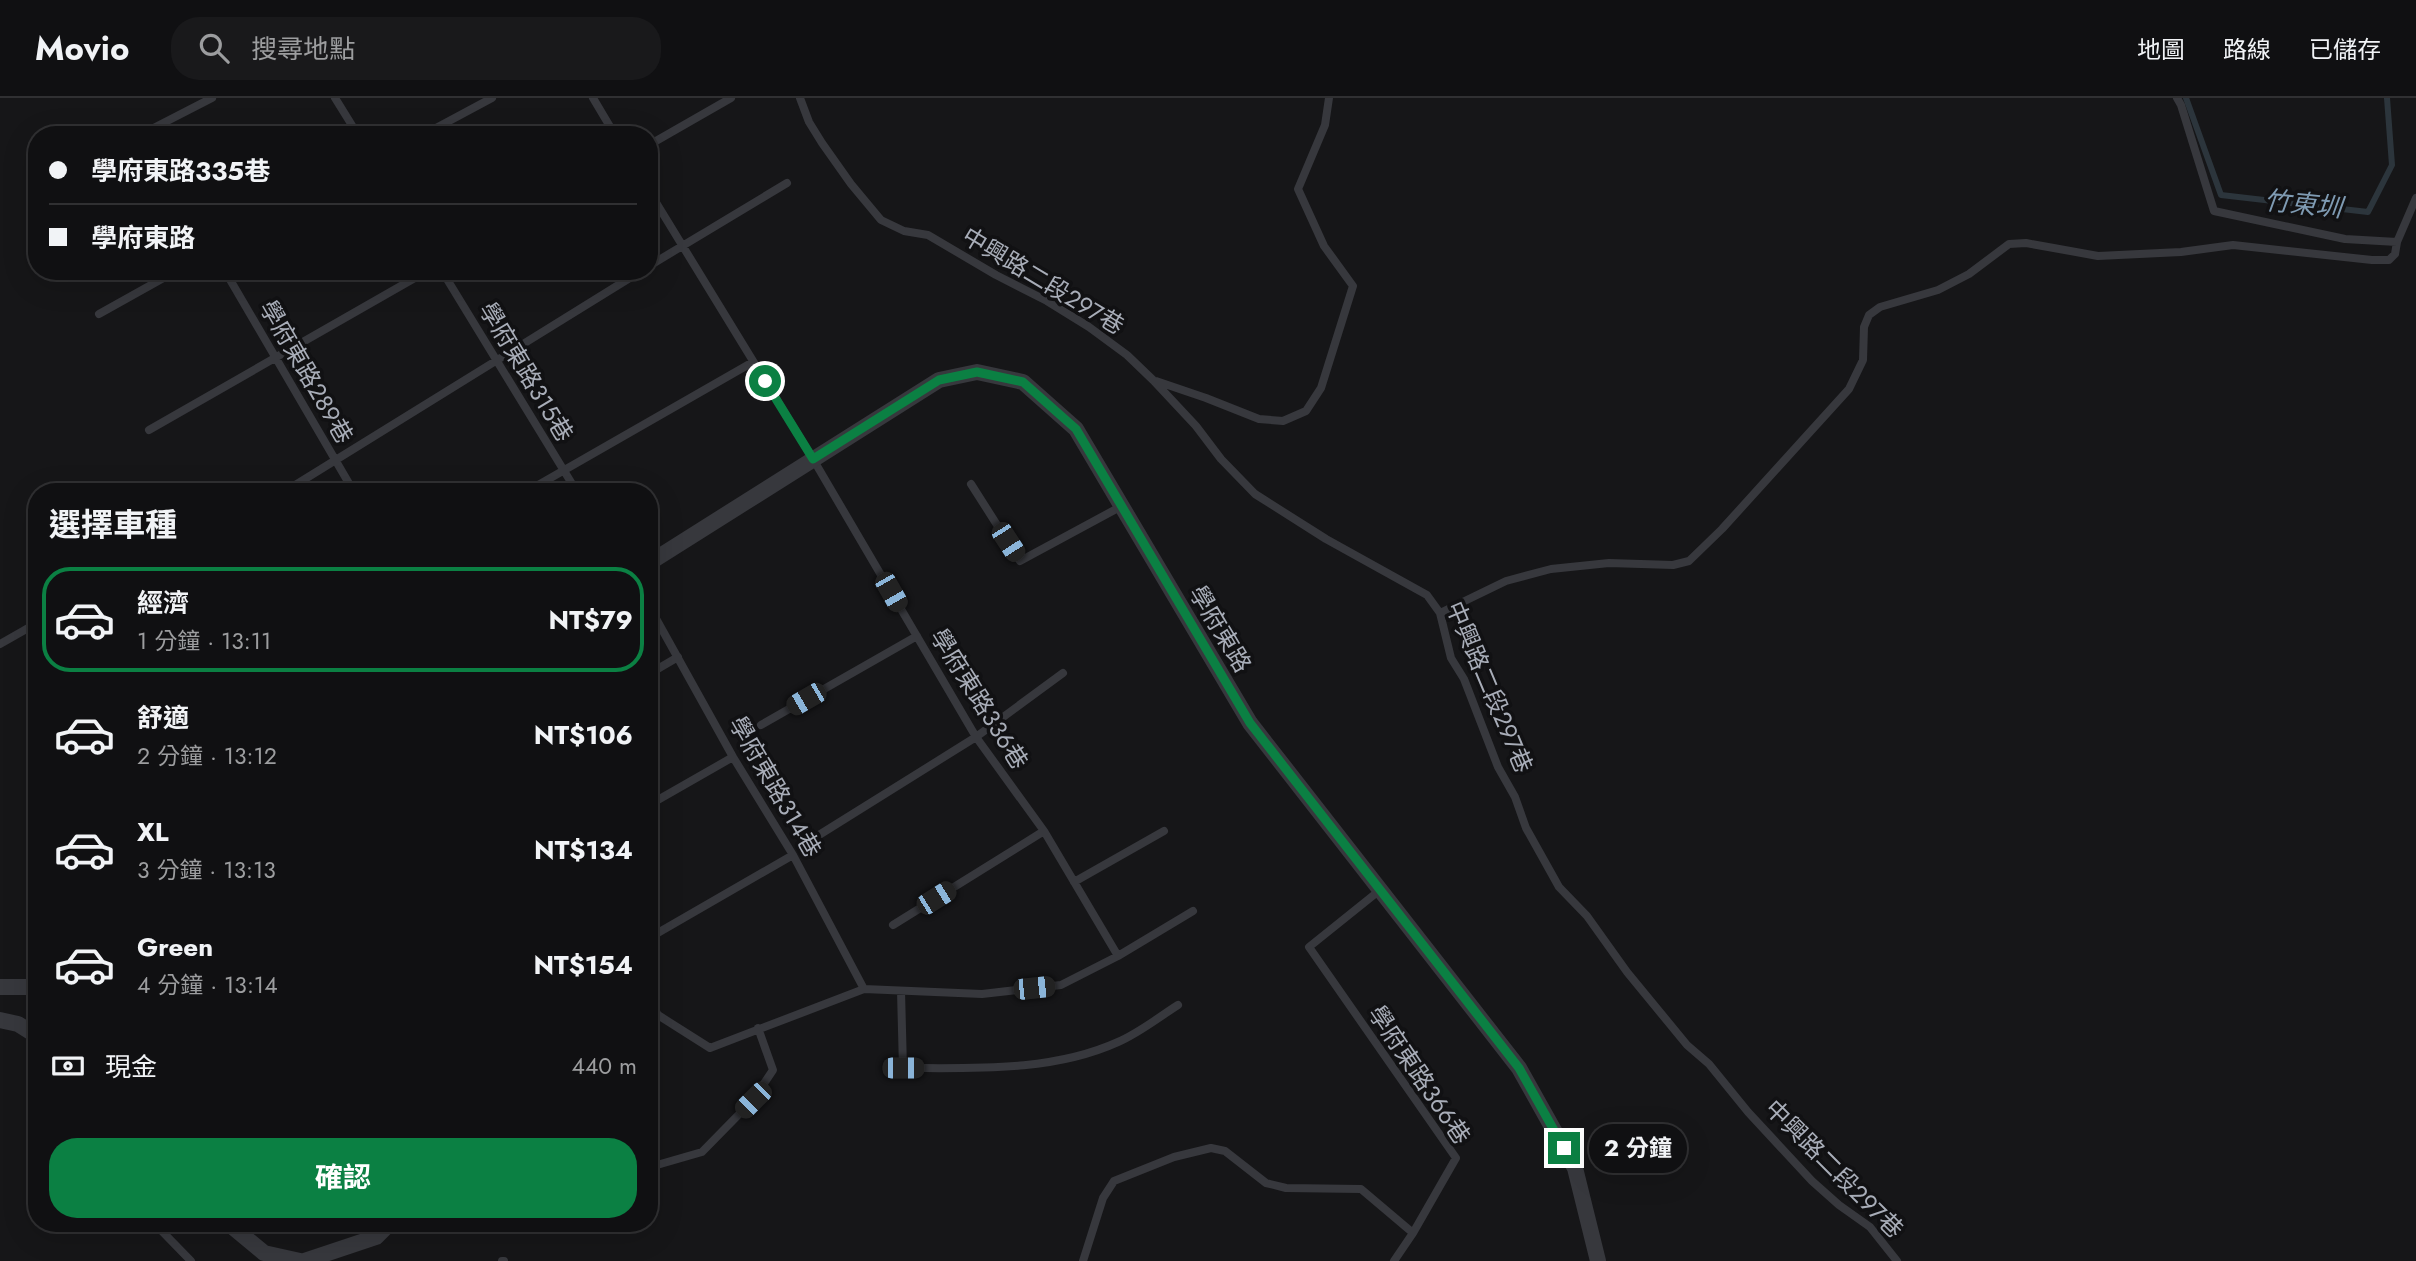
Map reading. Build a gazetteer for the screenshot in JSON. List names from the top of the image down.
{
  "streets": {
    "street": ["學府東路"],
    "lane": [
      "中興路二段297巷",
      "學府東路289巷",
      "學府東路315巷",
      "學府東路336巷",
      "學府東路314巷",
      "學府東路366巷"
    ]
  },
  "crossings": [
    ["學府東路", "學府東路336巷"],
    ["學府東路", "學府東路366巷"]
  ],
  "water": ["竹東圳"],
  "page": {
    "header": "Movio",
    "search": "搜尋地點",
    "nav": ["地圖", "路線", "已儲存"],
    "banner": ["學府東路335巷", "學府東路"],
    "heading": "選擇車種",
    "list": [
      {
        "name": "經濟",
        "note": "1 分鐘 · 13:11",
        "value": "NT$79"
      },
      {
        "name": "舒適",
        "note": "2 分鐘 · 13:12",
        "value": "NT$106"
      },
      {
        "name": "XL",
        "note": "3 分鐘 · 13:13",
        "value": "NT$134"
      },
      {
        "name": "Green",
        "note": "4 分鐘 · 13:14",
        "value": "NT$154"
      }
    ],
    "pay": ["現金", "440 m"],
    "bubble": "2 分鐘",
    "buttons": "確認"
  }
}
